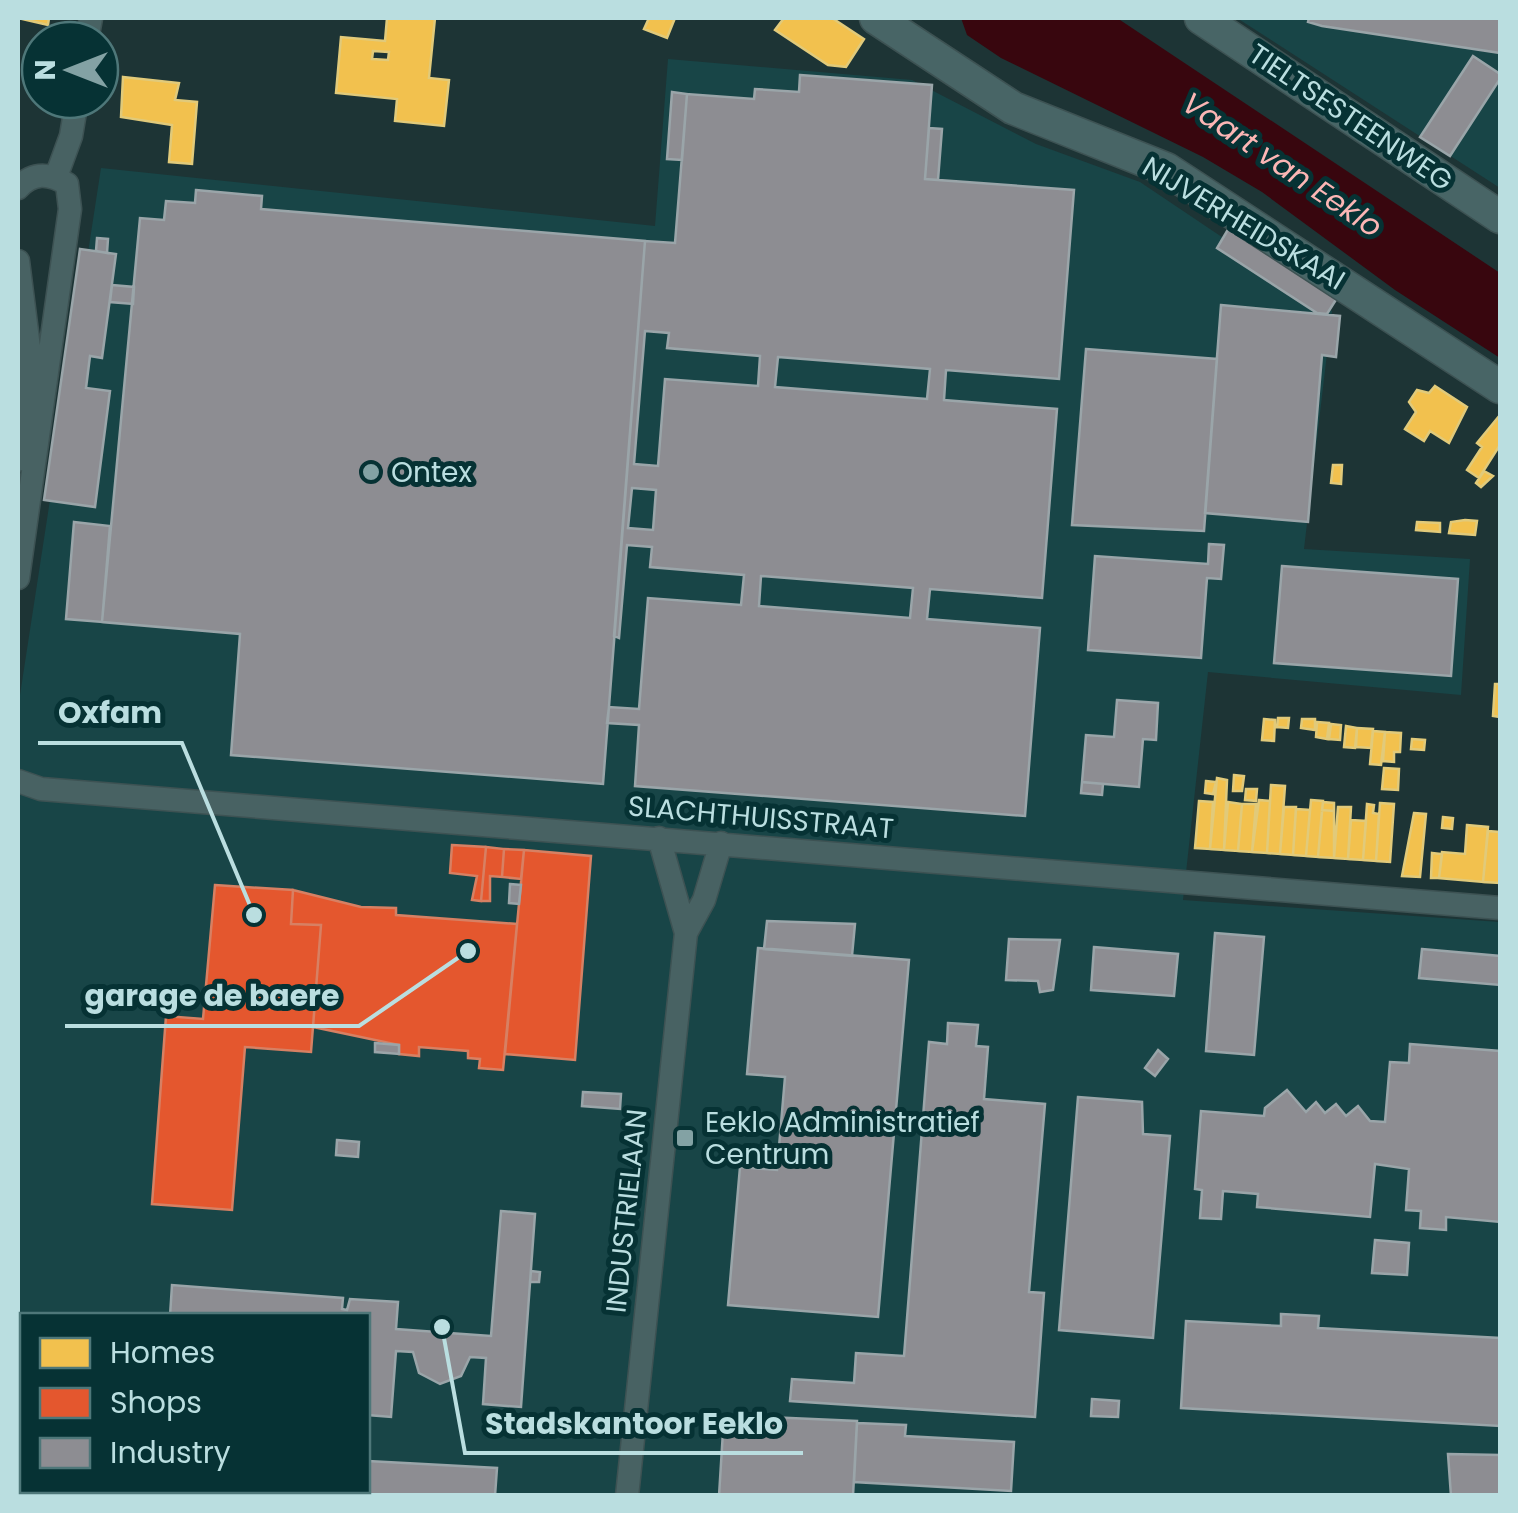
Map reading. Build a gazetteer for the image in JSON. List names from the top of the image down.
{
  "streets": {
    "street": [
      "TIELTSESTEENWEG",
      "NIJVERHEIDSKAAI",
      "SLACHTHUISSTRAAT",
      "INDUSTRIELAAN"
    ]
  },
  "crossings": [
    ["SLACHTHUISSTRAAT", "INDUSTRIELAAN"]
  ],
  "water": ["Vaart van Eeklo"],
  "places": {
    "other": [
      "Ontex",
      "Oxfam",
      "garage de baere",
      "Stadskantoor Eeklo"
    ],
    "transit": ["Eeklo Administratief Centrum"]
  },
  "legend": ["Homes", "Shops", "Industry"],
  "north": "left"
}
